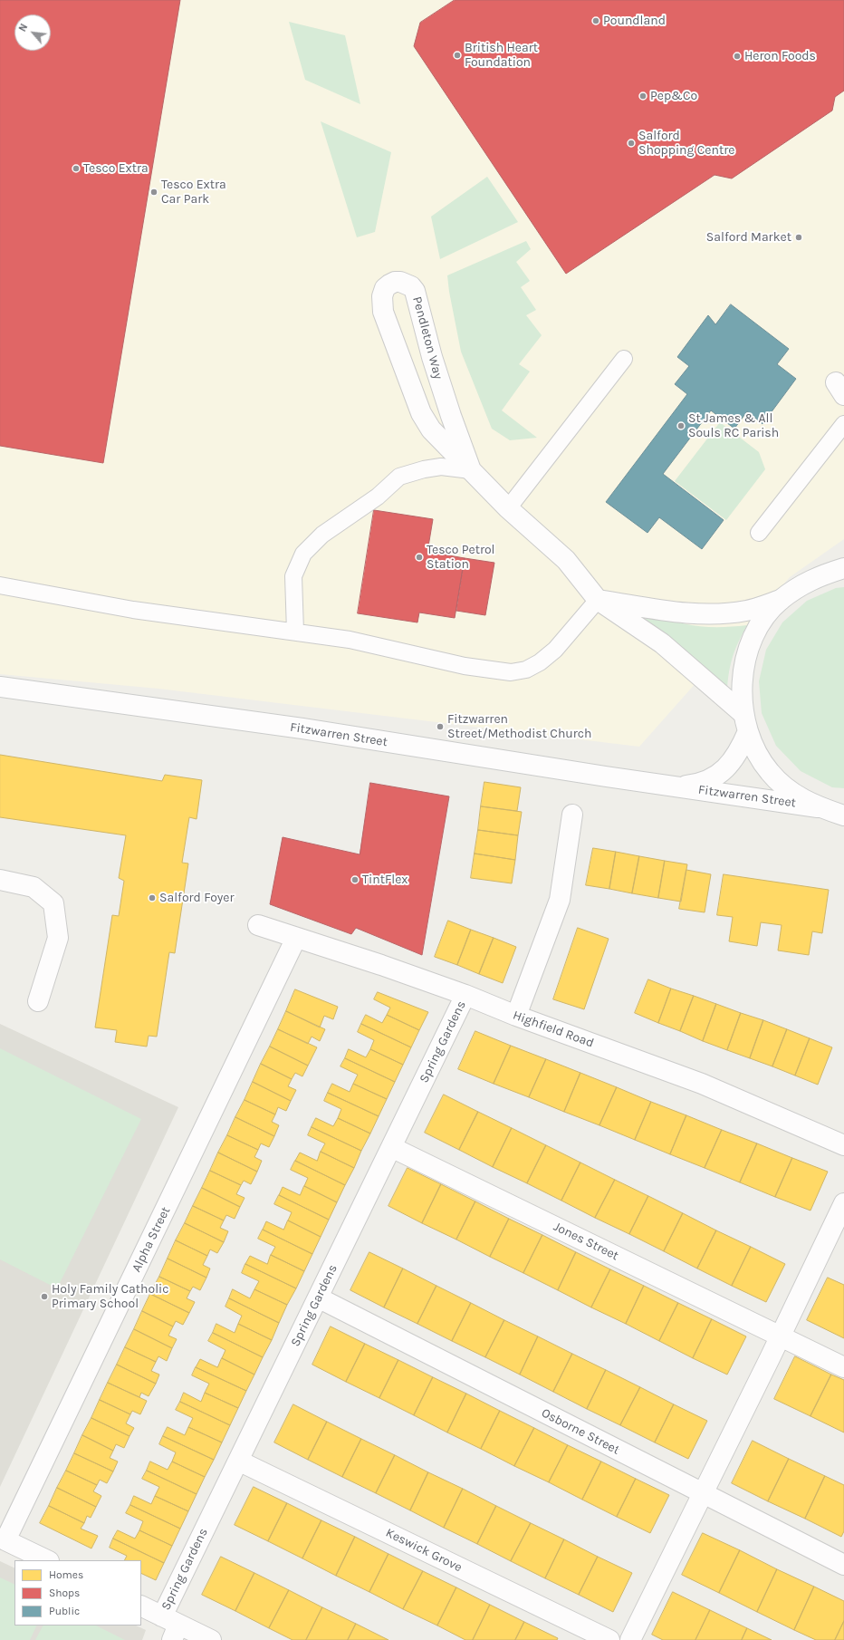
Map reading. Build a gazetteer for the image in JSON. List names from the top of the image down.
{
  "streets": {
    "street": [
      "Pendleton Way",
      "Fitzwarren Street",
      "Highfield Road",
      "Spring Gardens",
      "Alpha Street",
      "Jones Street",
      "Osborne Street",
      "Keswick Grove"
    ]
  },
  "crossings": [
    ["Pendleton Way", "Fitzwarren Street"],
    ["Highfield Road", "Spring Gardens"],
    ["Highfield Road", "Alpha Street"],
    ["Spring Gardens", "Jones Street"],
    ["Spring Gardens", "Osborne Street"],
    ["Spring Gardens", "Keswick Grove"]
  ],
  "places": [
    "Poundland",
    "British Heart Foundation",
    "Heron Foods",
    "Pep&Co",
    "Salford Shopping Centre",
    "Tesco Extra",
    "Tesco Extra Car Park",
    "Salford Market",
    "St James & All Souls RC Parish",
    "Tesco Petrol Station",
    "Fitzwarren Street/Methodist Church",
    "TintFlex",
    "Salford Foyer",
    "Holy Family Catholic Primary School"
  ],
  "legend": ["Homes", "Shops", "Public"],
  "north": "top left"
}
